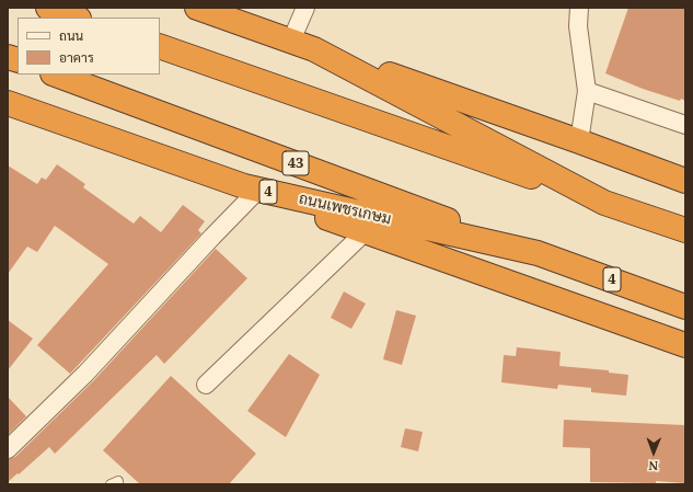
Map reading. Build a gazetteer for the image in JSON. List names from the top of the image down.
{
  "streets": {
    "highway": ["43", "4", "ถนนเพชรเกษม"]
  },
  "crossings": [
    ["43", "ถนนเพชรเกษม"]
  ],
  "legend": ["ถนน", "อาคาร"],
  "north": "bottom"
}
